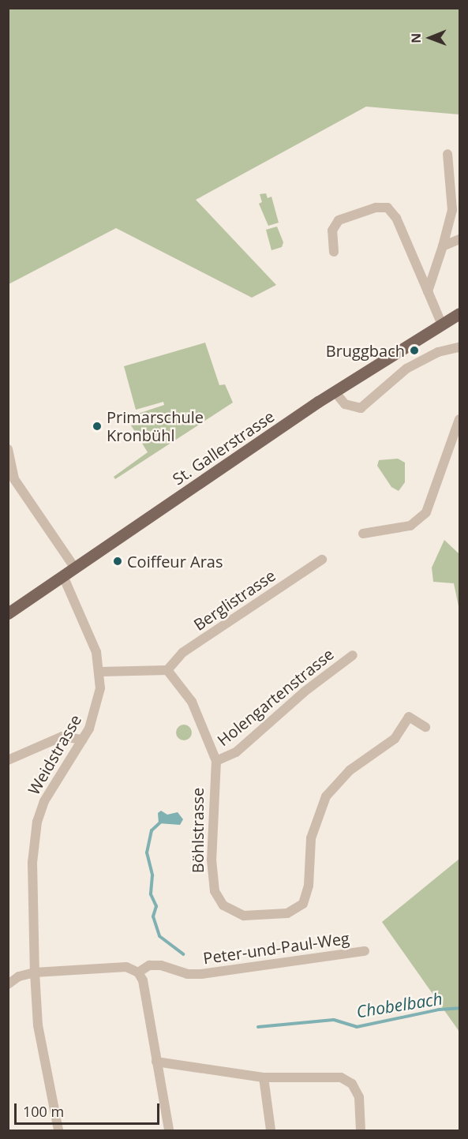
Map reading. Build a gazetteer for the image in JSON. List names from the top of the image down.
{
  "streets": {
    "main road": ["St. Gallerstrasse"],
    "street": [
      "Berglistrasse",
      "Holengartenstrasse",
      "Weidstrasse",
      "Böhlstrasse",
      "Peter-und-Paul-Weg"
    ]
  },
  "crossings": [
    ["St. Gallerstrasse", "Weidstrasse"],
    ["Berglistrasse", "Böhlstrasse"],
    ["Holengartenstrasse", "Böhlstrasse"]
  ],
  "water": ["Chobelbach"],
  "places": ["Bruggbach", "Primarschule Kronbühl", "Coiffeur Aras"],
  "scale_bar": "100 m",
  "north": "left"
}
